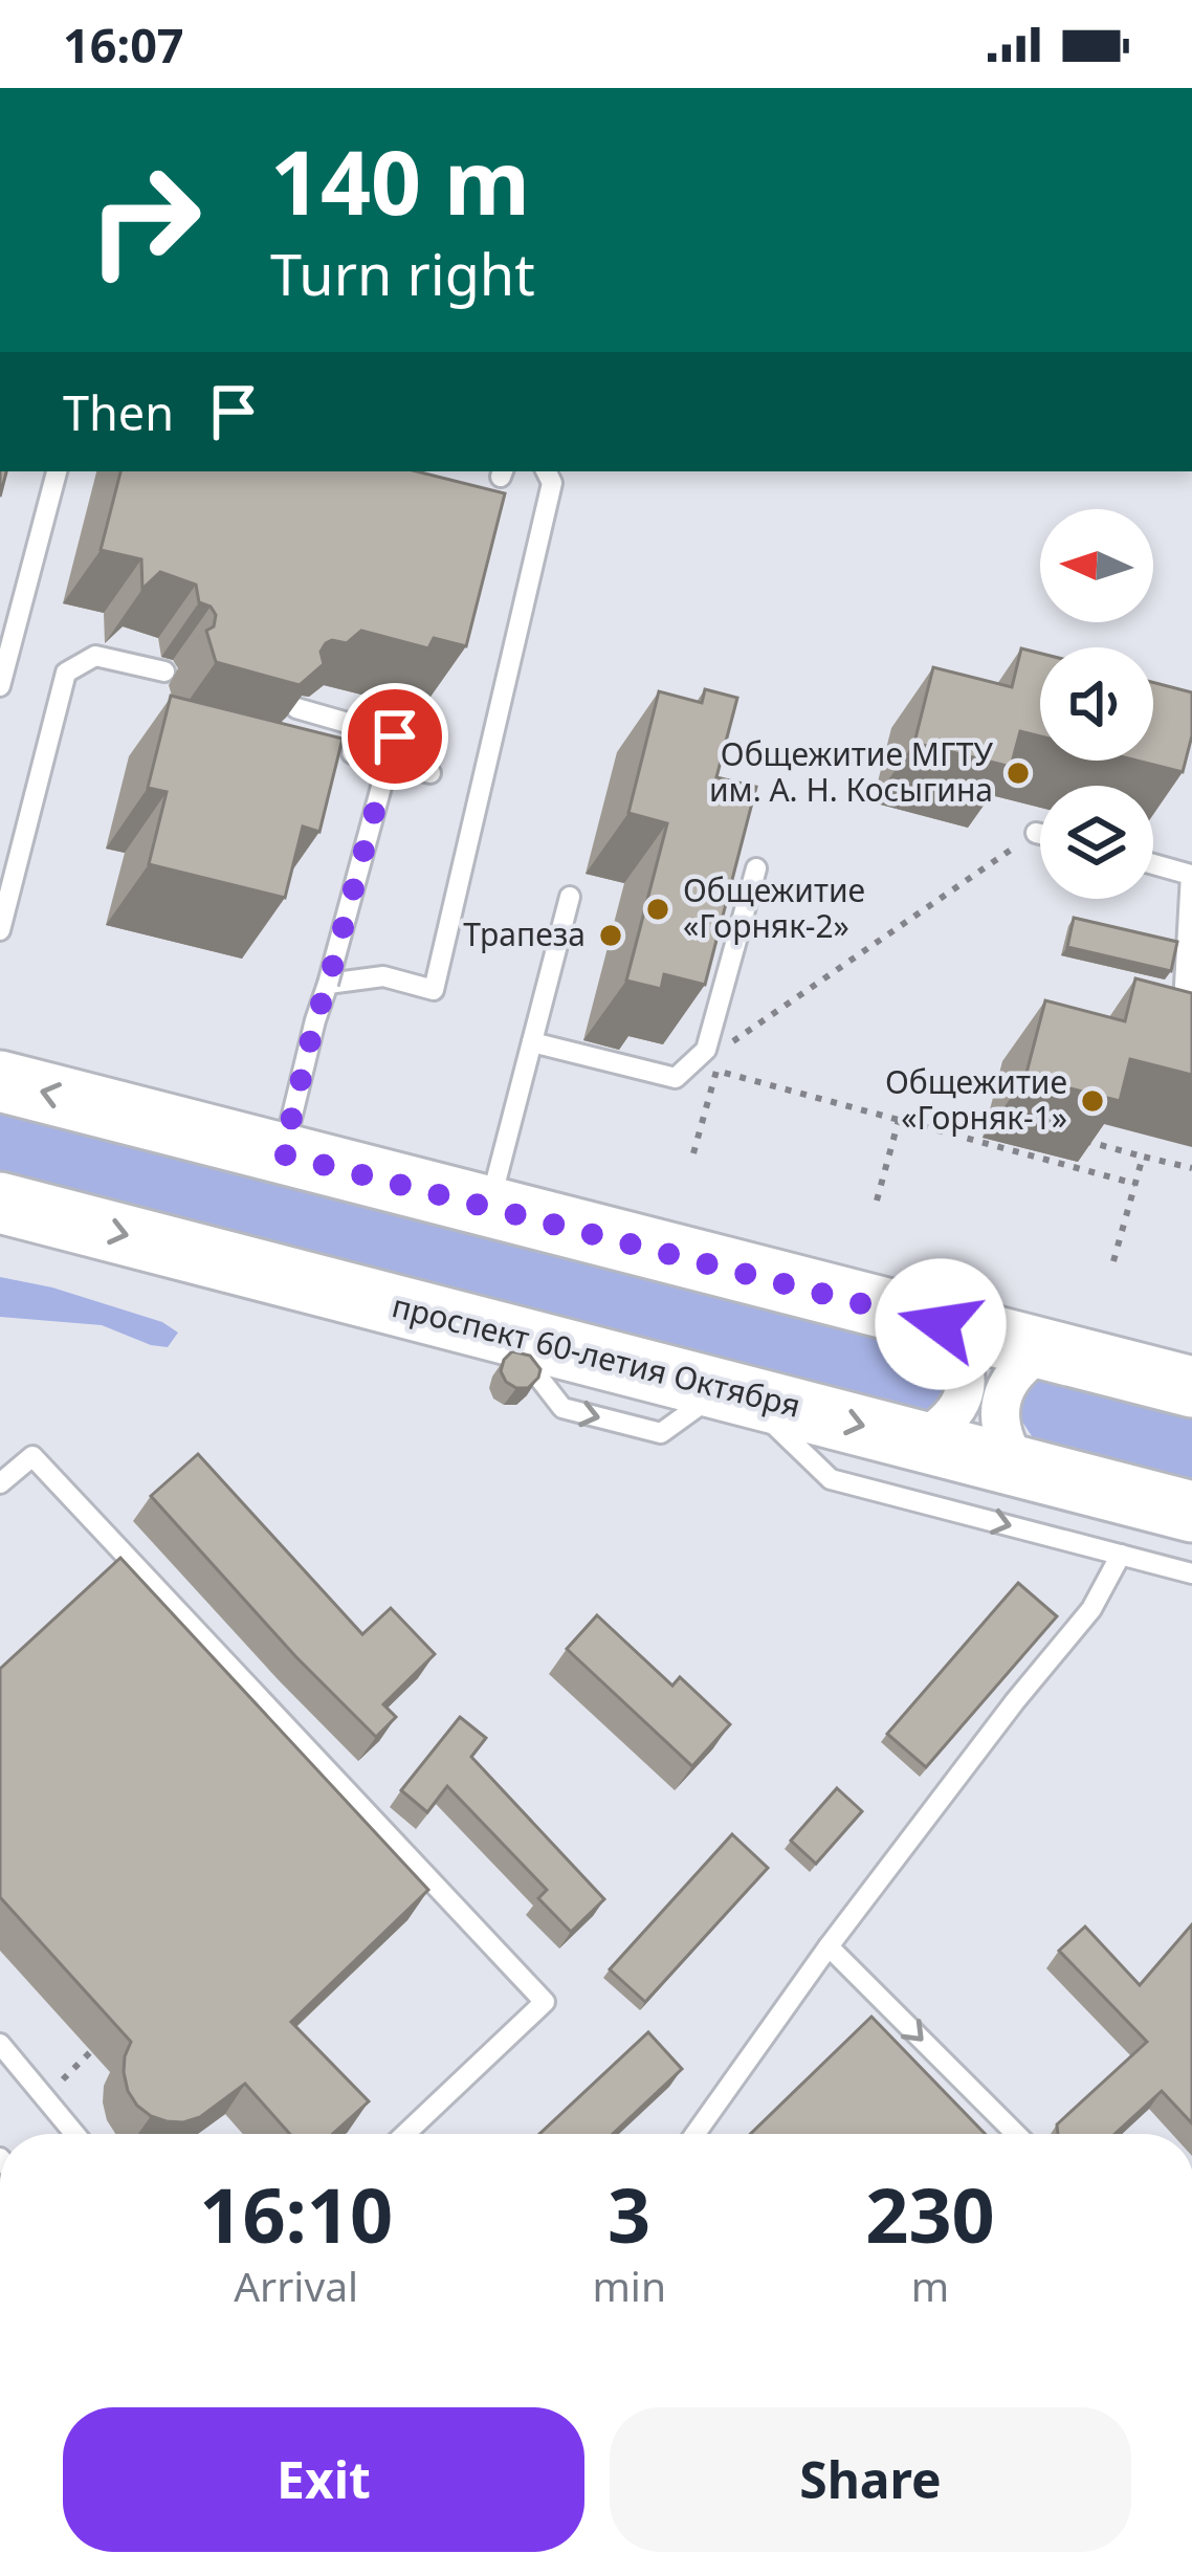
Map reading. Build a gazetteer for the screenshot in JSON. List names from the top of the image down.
{
  "streets": {
    "main road": ["проспект 60-летия Октября"]
  },
  "places": [
    "Общежитие МГТУ им. А. Н. Косыгина",
    "Общежитие «Горняк-2»",
    "Трапеза",
    "Общежитие «Горняк-1»"
  ],
  "north": "left",
  "page": {
    "status": "16:07",
    "turn": ["140 m", "Turn right"],
    "then": "Then",
    "eta": [
      "16:10",
      "Arrival",
      "3",
      "min",
      "230",
      "m"
    ],
    "buttons": ["Exit", "Share"]
  }
}
